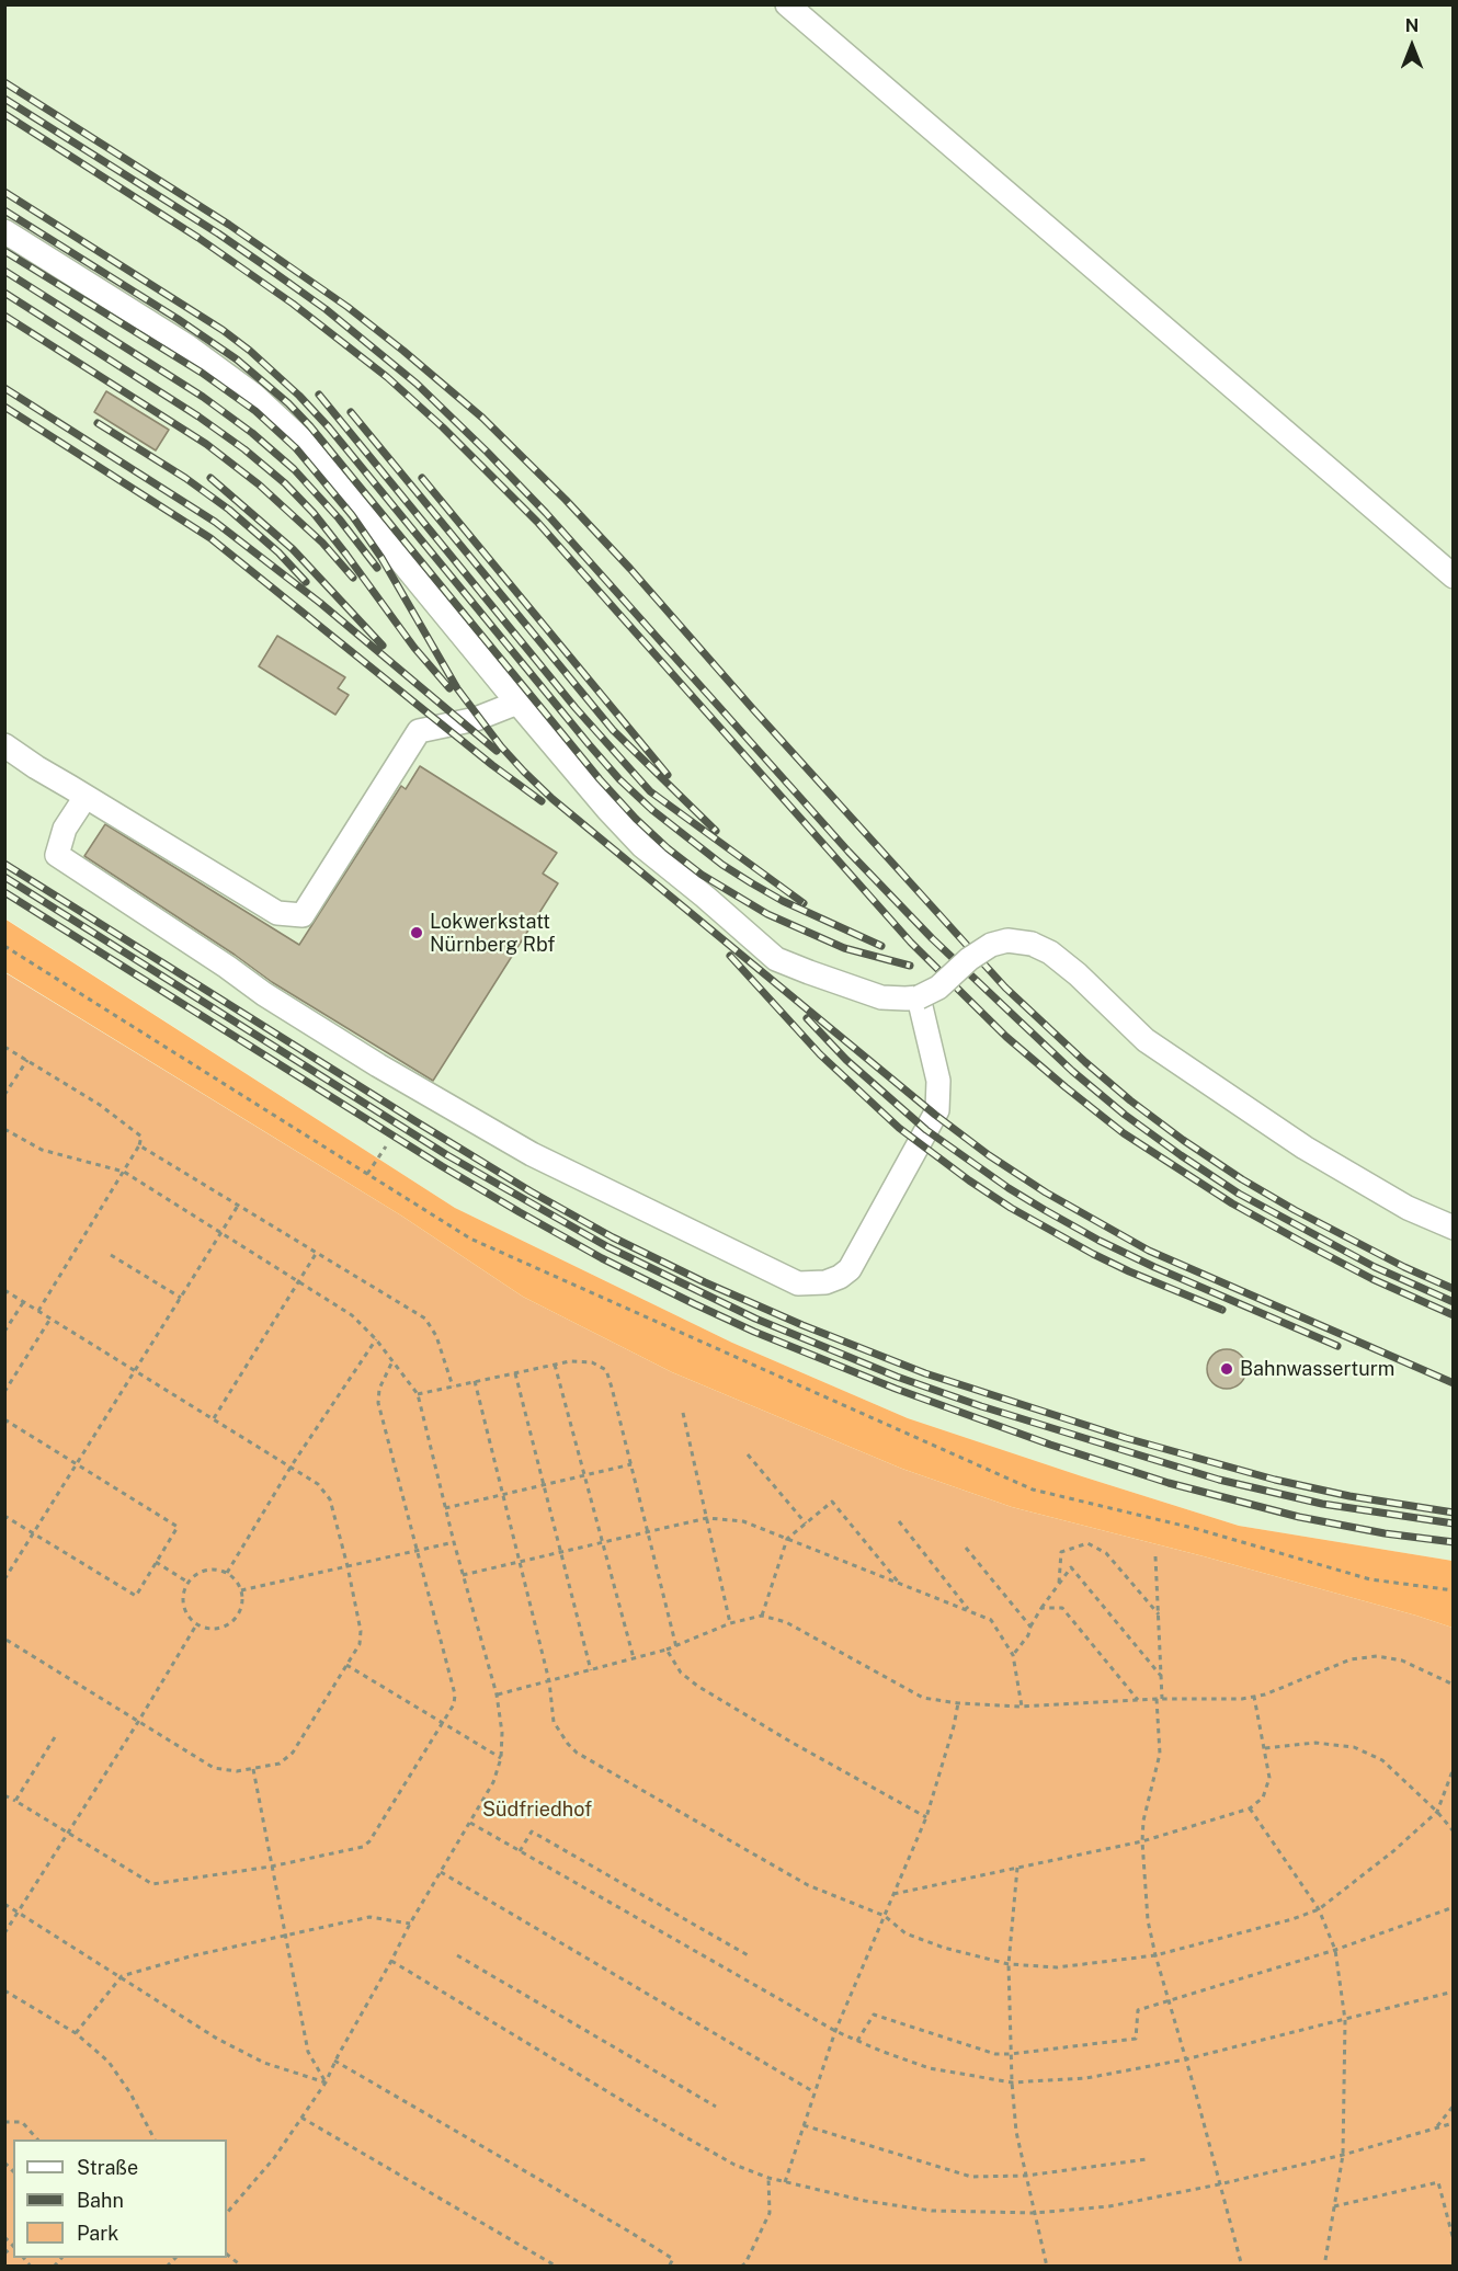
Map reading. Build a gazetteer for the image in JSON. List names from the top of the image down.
{
  "parks": ["Südfriedhof"],
  "places": ["Lokwerkstatt Nürnberg Rbf", "Bahnwasserturm"],
  "legend": ["Straße", "Bahn", "Park"],
  "north": "top"
}
